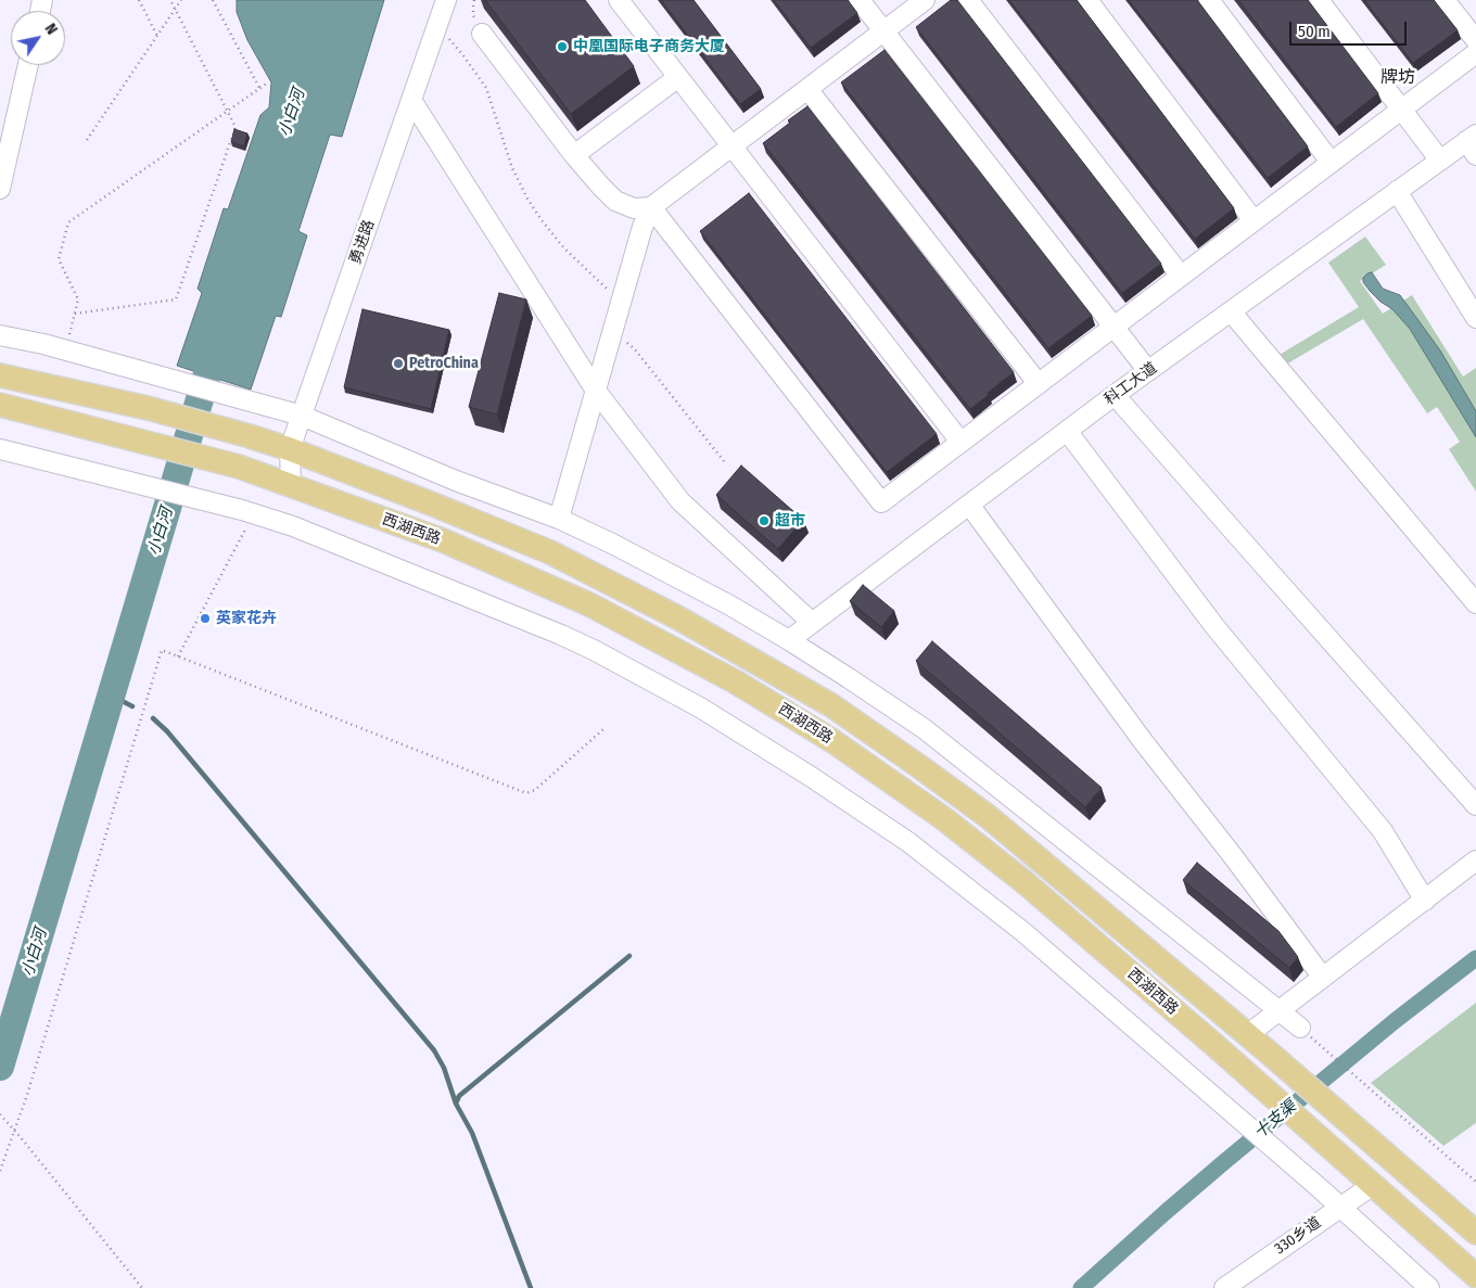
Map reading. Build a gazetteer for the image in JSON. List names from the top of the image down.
{
  "streets": {
    "main road": ["西湖西路"],
    "street": ["勇进路", "科工大道", "330乡道"]
  },
  "crossings": [
    ["勇进路", "西湖西路"],
    ["西湖西路", "330乡道"]
  ],
  "districts": ["牌坊"],
  "water": ["小白河", "十支渠"],
  "places": [
    "中凰国际电子商务大厦",
    "PetroChina",
    "超市",
    "英家花卉"
  ],
  "scale_bar": "50 m",
  "north": "top right"
}
